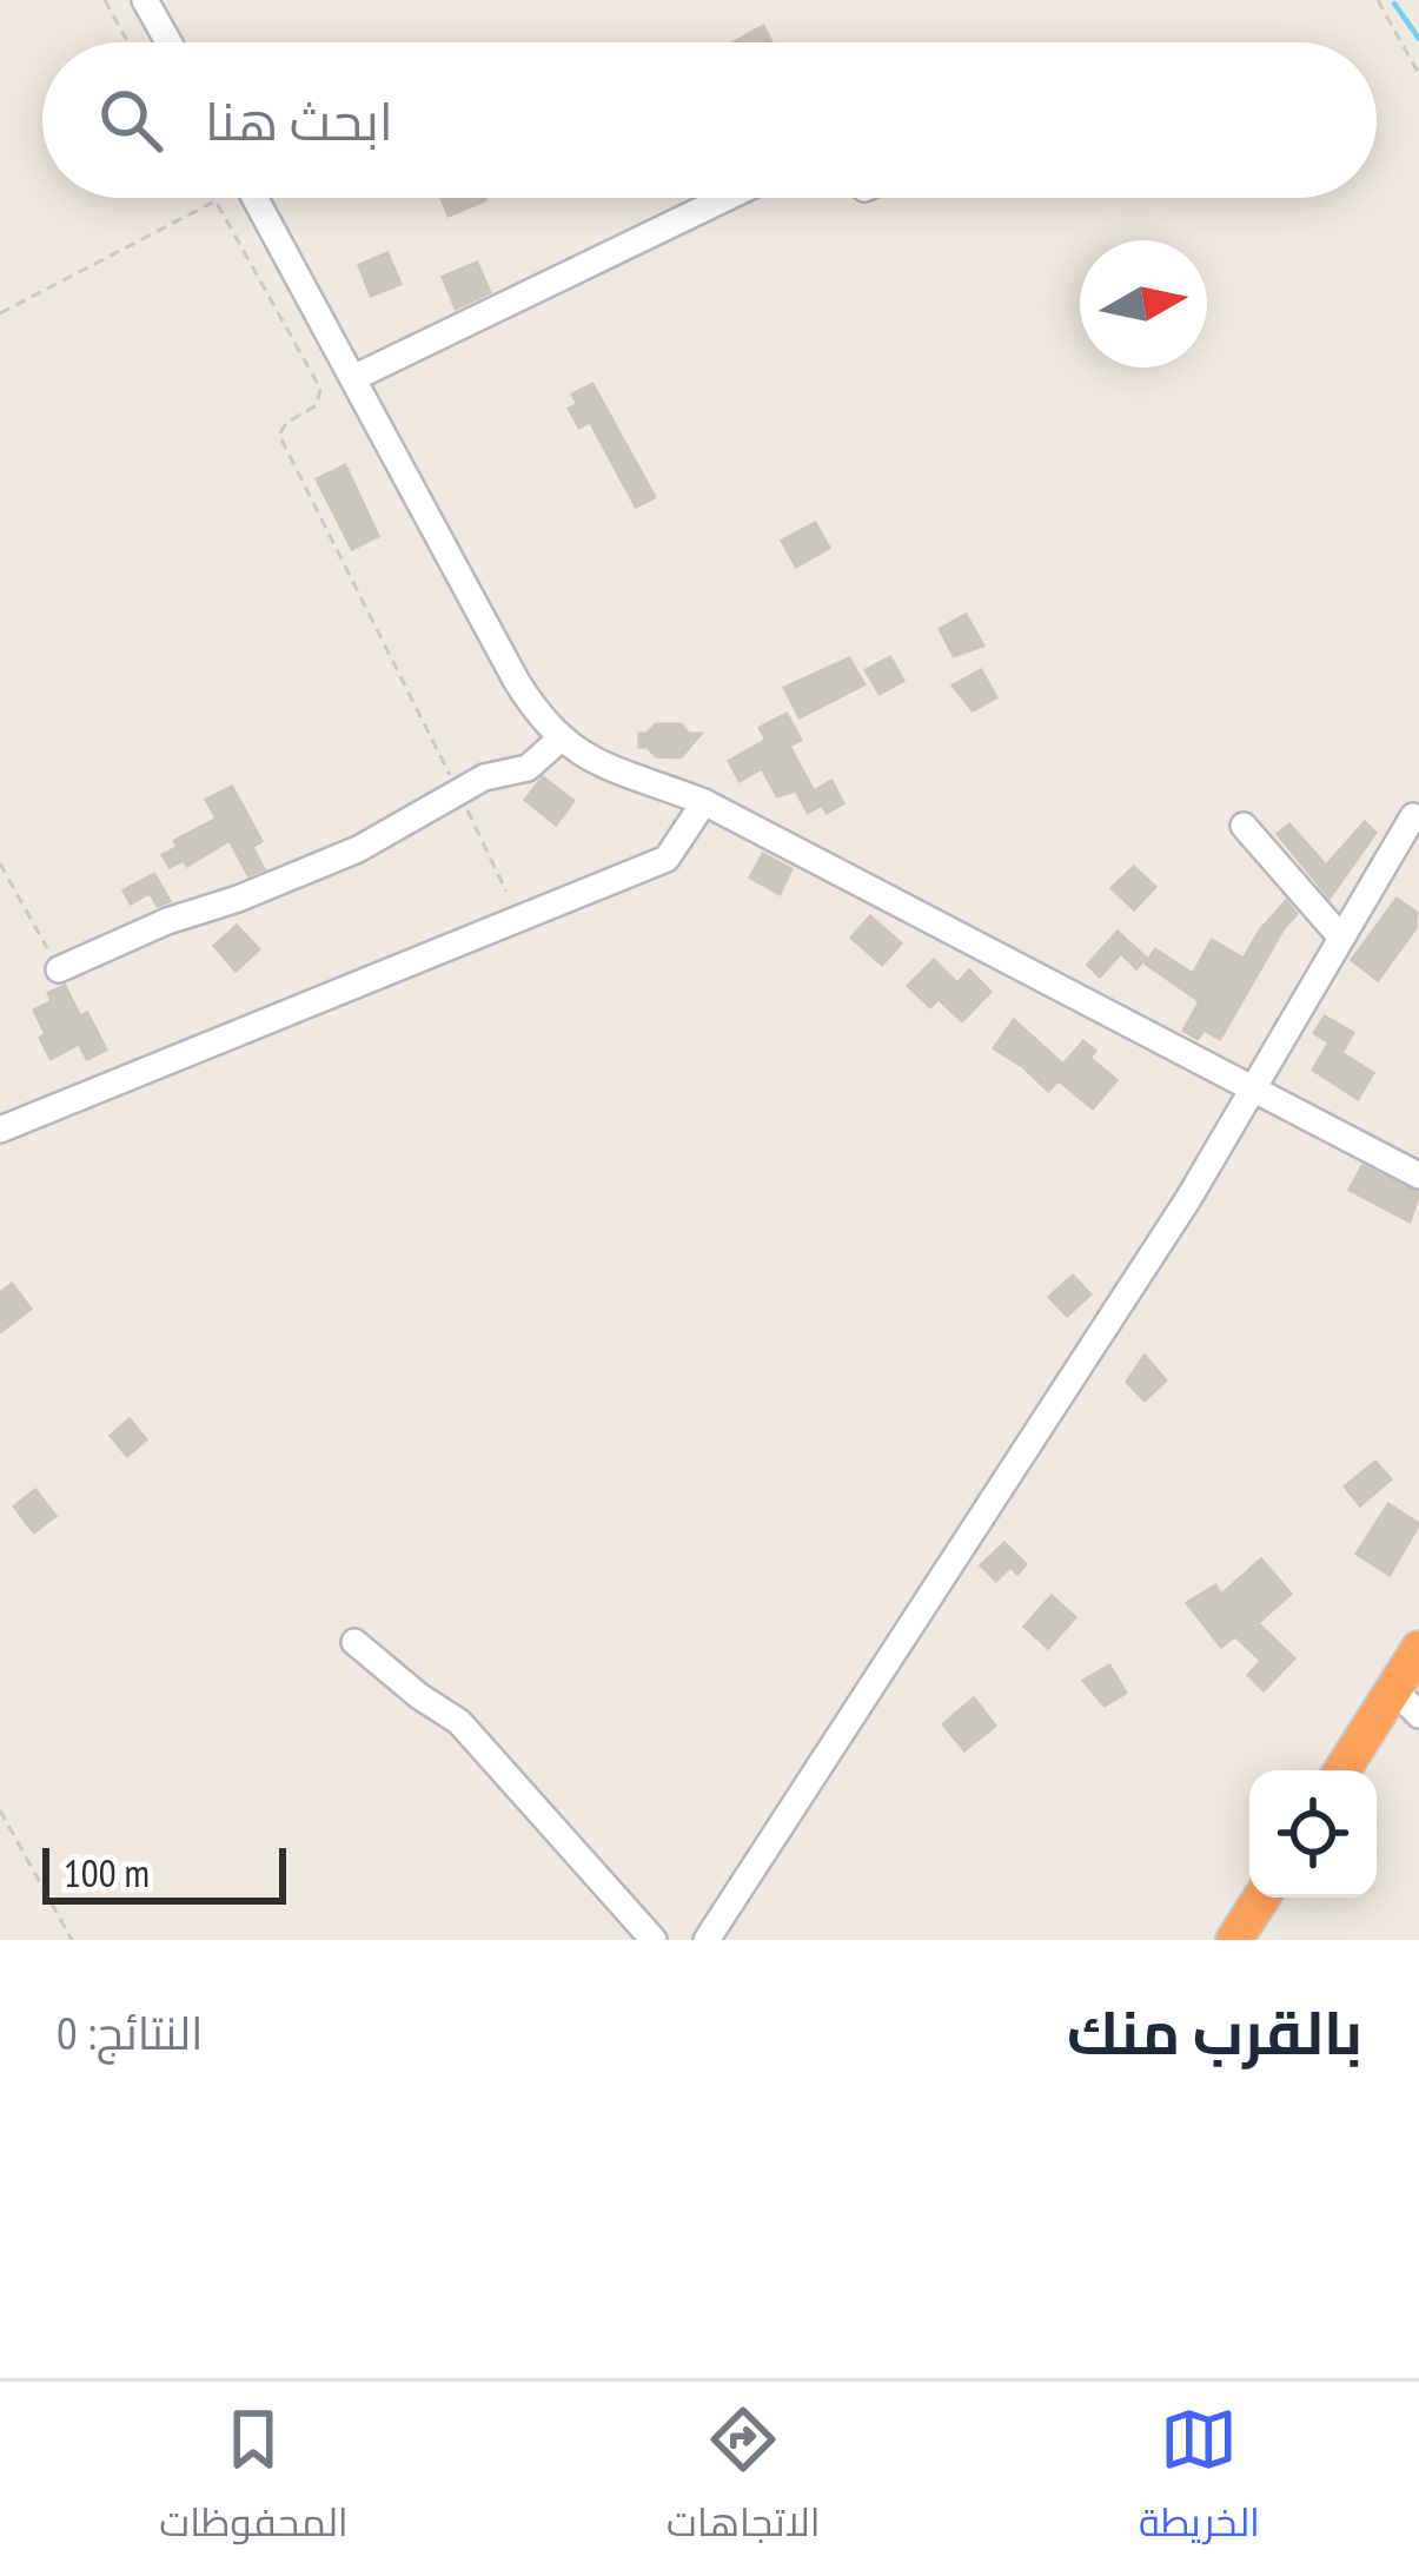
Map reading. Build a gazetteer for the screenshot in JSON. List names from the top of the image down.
{
  "scale_bar": "100 m",
  "north": "right",
  "page": {
    "search": "ابحث هنا",
    "scale": "100 m",
    "heading": ["بالقرب منك", "النتائج: 0"],
    "nav": ["الخريطة", "الاتجاهات", "المحفوظات"]
  }
}
